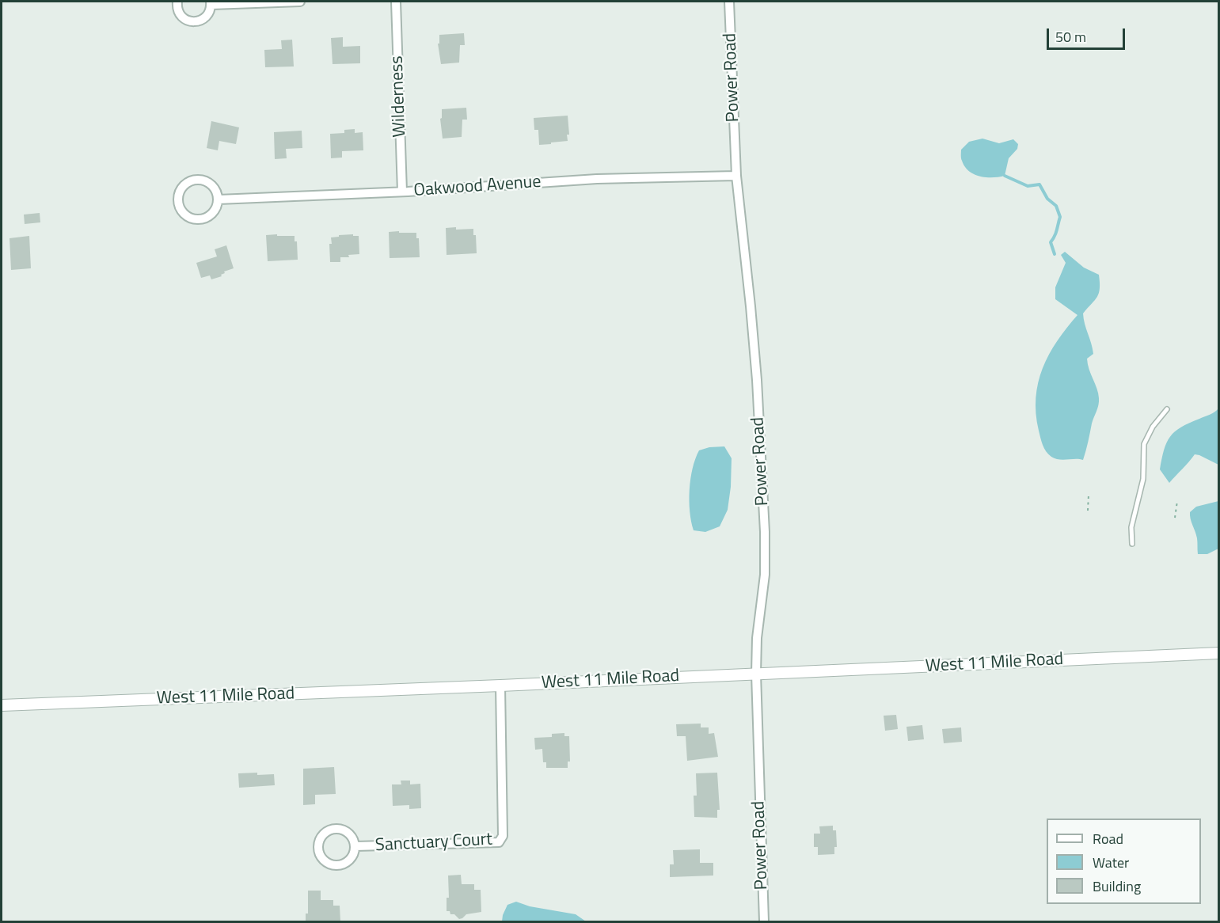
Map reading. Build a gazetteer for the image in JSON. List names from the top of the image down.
{
  "streets": {
    "street": [
      "Power Road",
      "Wilderness",
      "Oakwood Avenue",
      "West 11 Mile Road",
      "Sanctuary Court"
    ]
  },
  "crossings": [
    ["Power Road", "Oakwood Avenue"],
    ["Power Road", "West 11 Mile Road"],
    ["Wilderness", "Oakwood Avenue"],
    ["West 11 Mile Road", "Sanctuary Court"]
  ],
  "legend": ["Road", "Water", "Building"],
  "scale_bar": "50 m"
}
